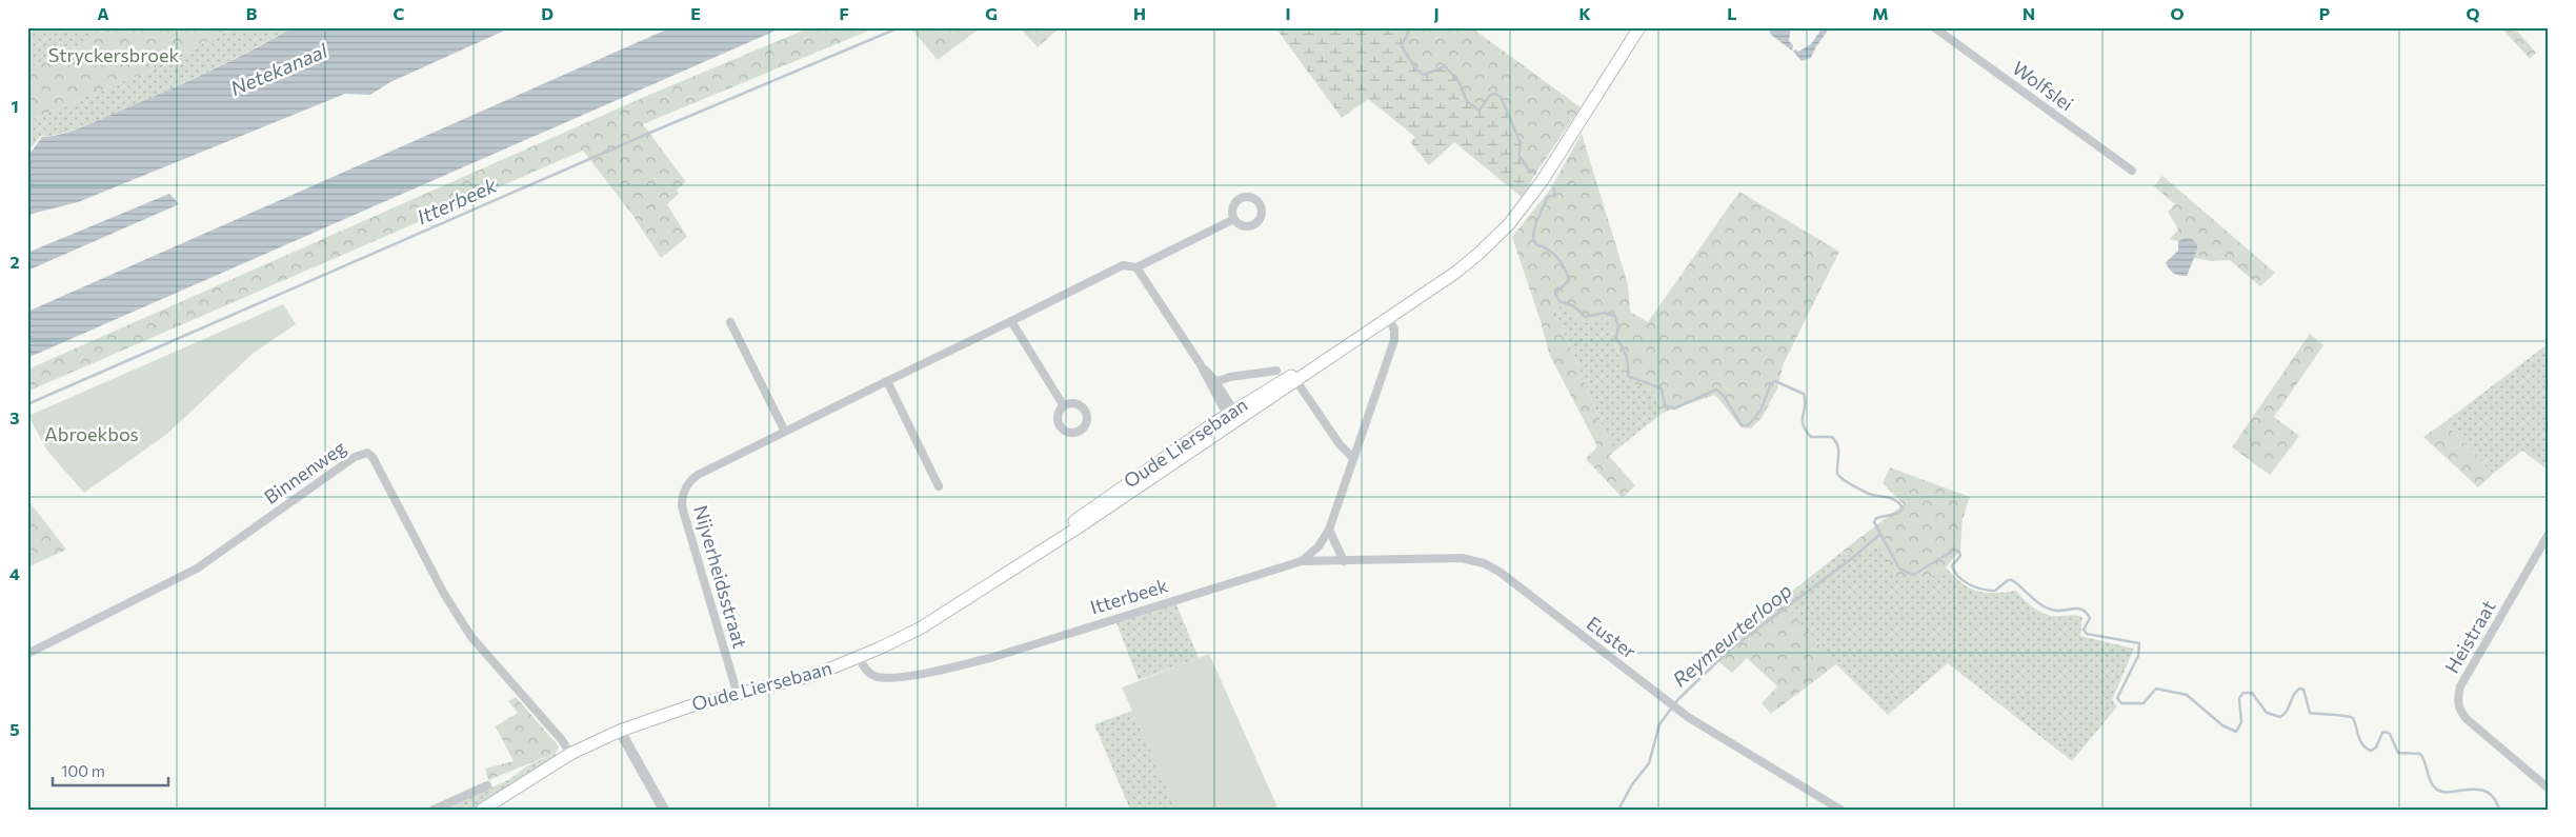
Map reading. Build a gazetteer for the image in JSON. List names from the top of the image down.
{
  "streets": {
    "main road": ["Oude Liersebaan"],
    "street": [
      "Wolfslei",
      "Binnenweg",
      "Nijverheidsstraat",
      "Itterbeek",
      "Heistraat",
      "Euster"
    ]
  },
  "crossings": [
    ["Oude Liersebaan", "Binnenweg"],
    ["Oude Liersebaan", "Nijverheidsstraat"],
    ["Oude Liersebaan", "Itterbeek"],
    ["Itterbeek", "Euster"]
  ],
  "water": ["Netekanaal", "Itterbeek", "Reymeurterloop"],
  "parks": ["Stryckersbroek", "Abroekbos"],
  "scale_bar": "100 m",
  "grid": {
    "columns": [
      "A",
      "B",
      "C",
      "D",
      "E",
      "F",
      "G",
      "H",
      "I",
      "J",
      "K",
      "L",
      "M",
      "N",
      "O",
      "P",
      "Q"
    ],
    "rows": [
      "1",
      "2",
      "3",
      "4",
      "5"
    ]
  }
}
